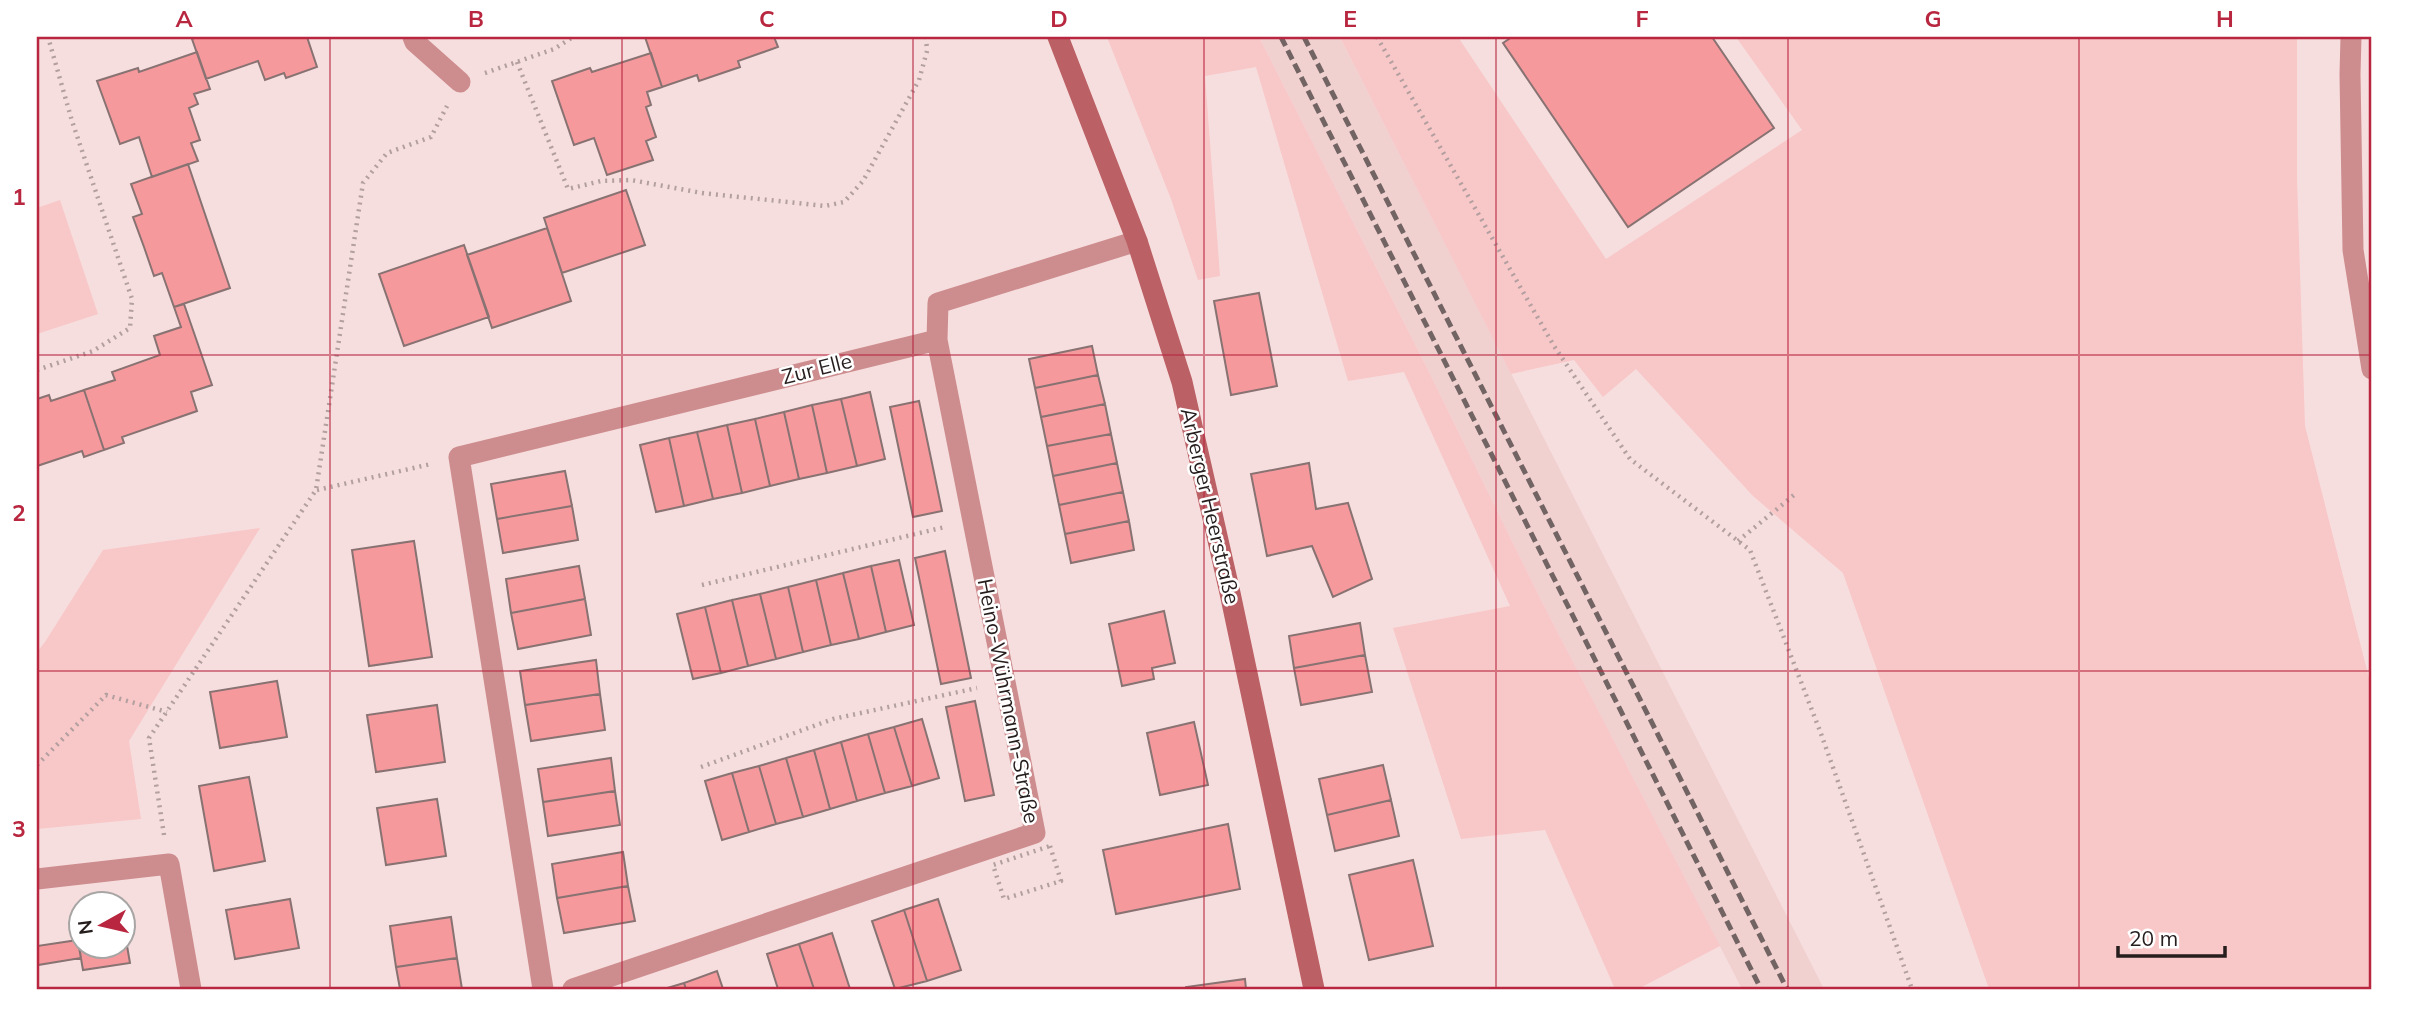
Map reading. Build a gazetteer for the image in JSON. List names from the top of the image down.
{
  "streets": {
    "main road": ["Arberger Heerstraße"],
    "street": ["Zur Elle", "Heino-Wührmann-Straße"]
  },
  "crossings": [
    ["Zur Elle", "Heino-Wührmann-Straße"]
  ],
  "scale_bar": "20 m",
  "north": "left",
  "grid": {
    "columns": [
      "A",
      "B",
      "C",
      "D",
      "E",
      "F",
      "G",
      "H"
    ],
    "rows": ["1", "2", "3"]
  }
}
